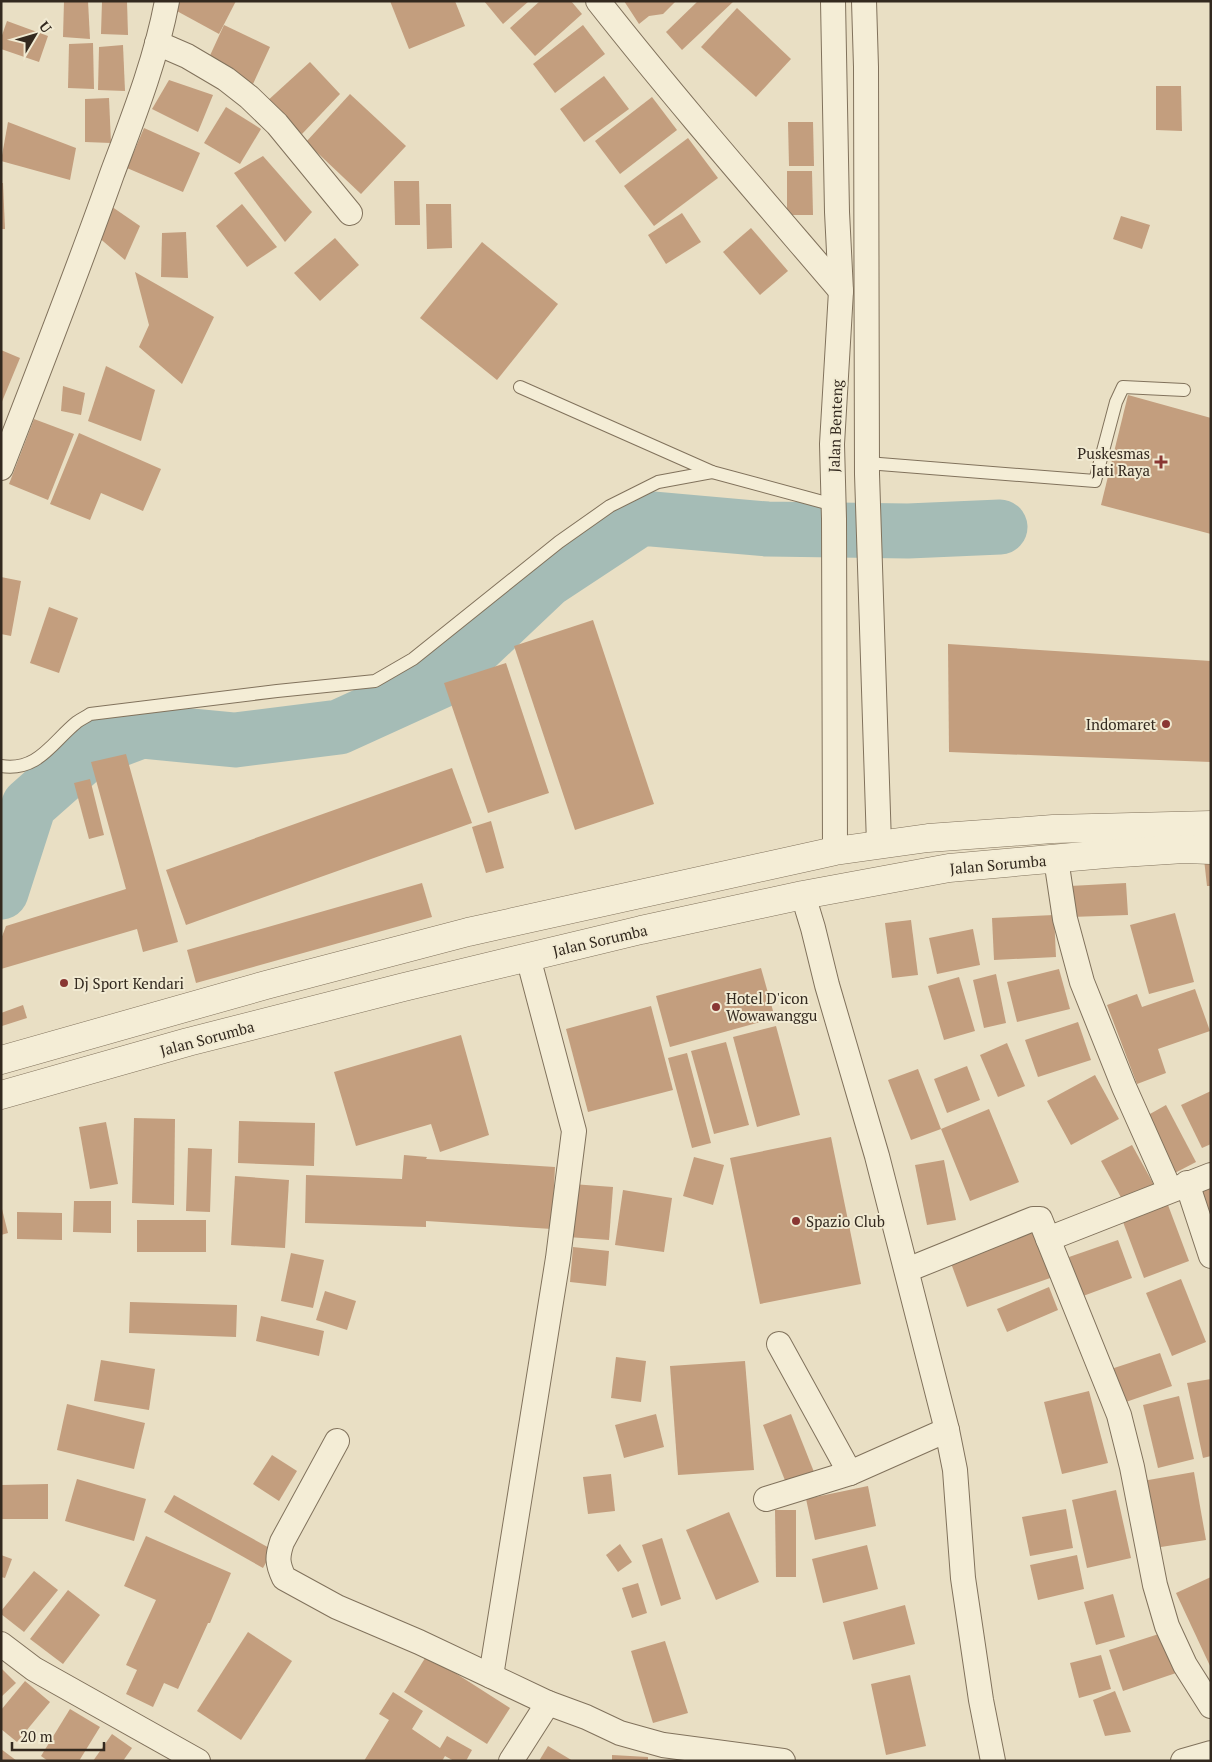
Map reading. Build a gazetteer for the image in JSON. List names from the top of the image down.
{
  "streets": {
    "street": ["Jalan Benteng", "Jalan Sorumba"]
  },
  "crossings": [
    ["Jalan Benteng", "Jalan Sorumba"]
  ],
  "places": {
    "health": ["Puskesmas Jati Raya"],
    "other": [
      "Indomaret",
      "Dj Sport Kendari",
      "Hotel D'icon Wowawanggu",
      "Spazio Club"
    ]
  },
  "scale_bar": "20 m",
  "north": "top right"
}
